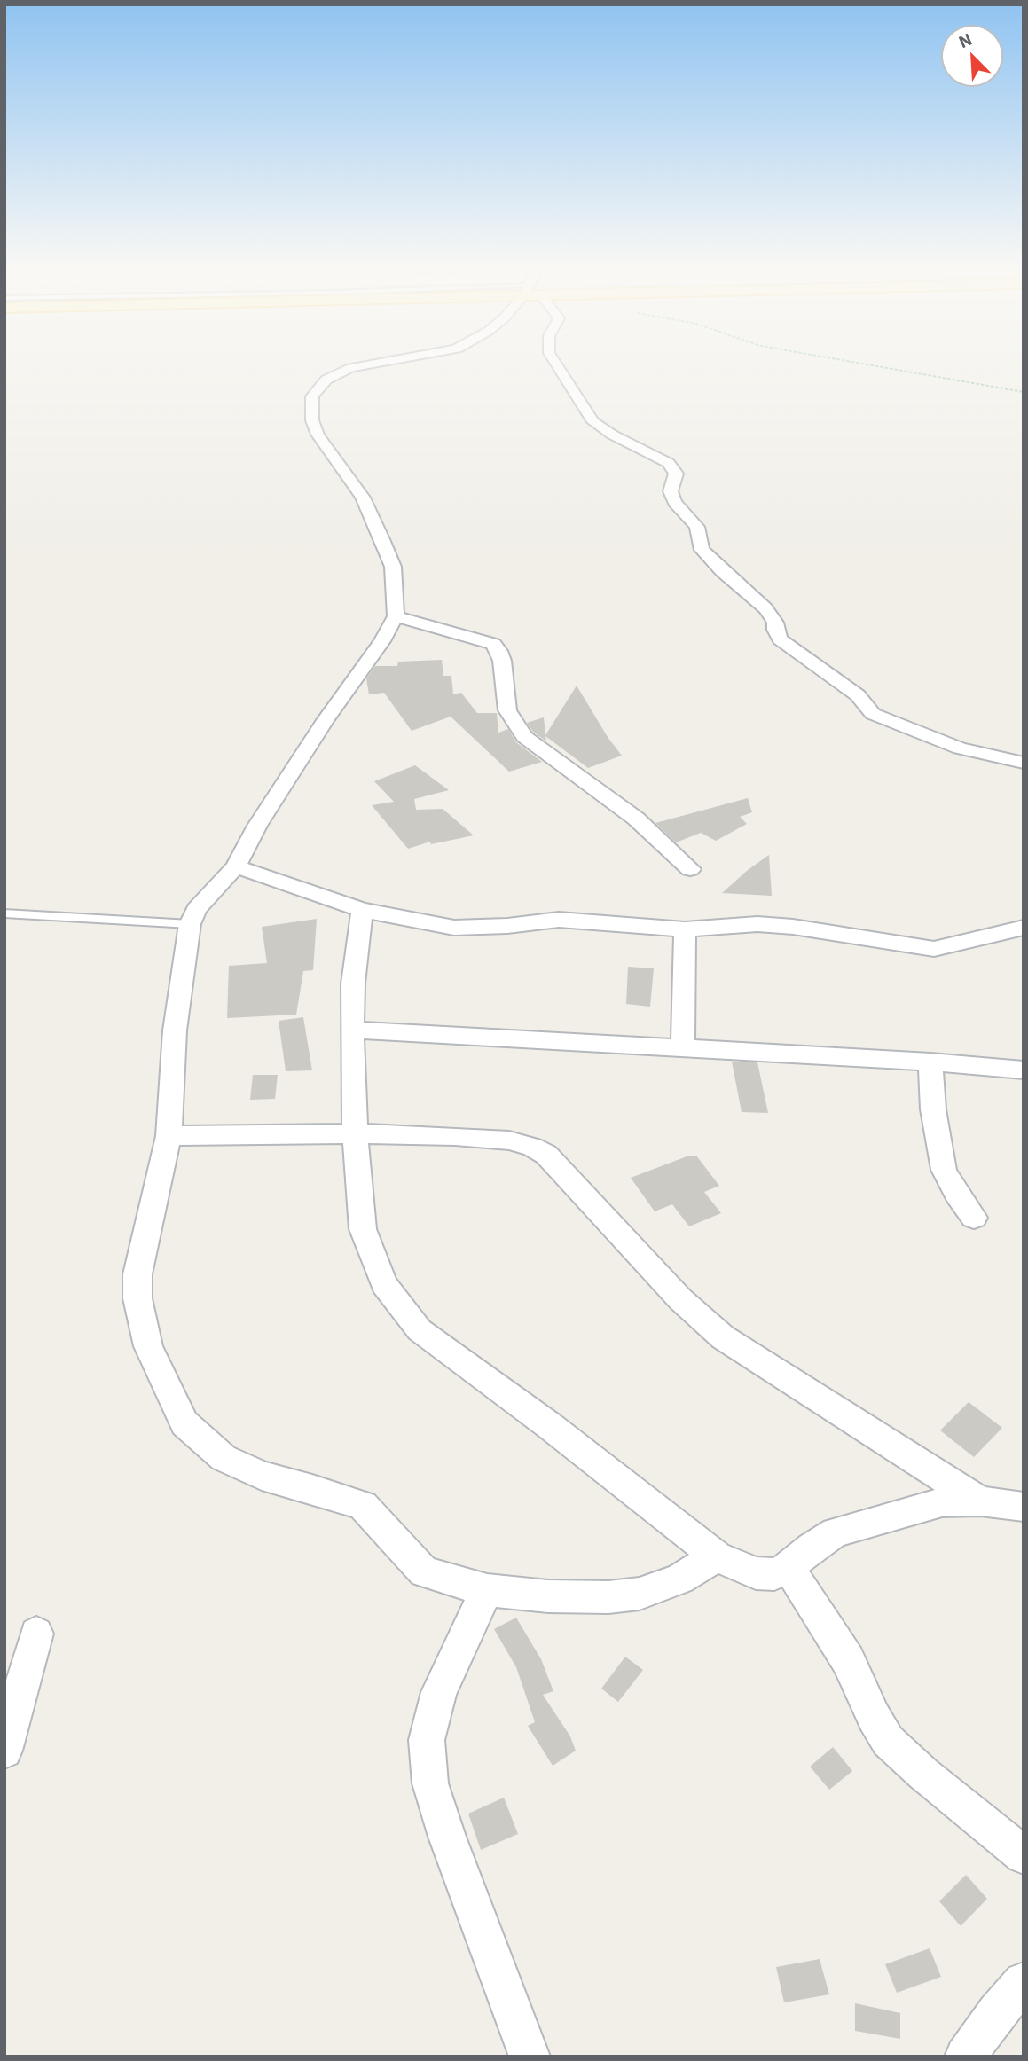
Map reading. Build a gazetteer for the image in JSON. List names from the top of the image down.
{
  "north": "top left"
}
